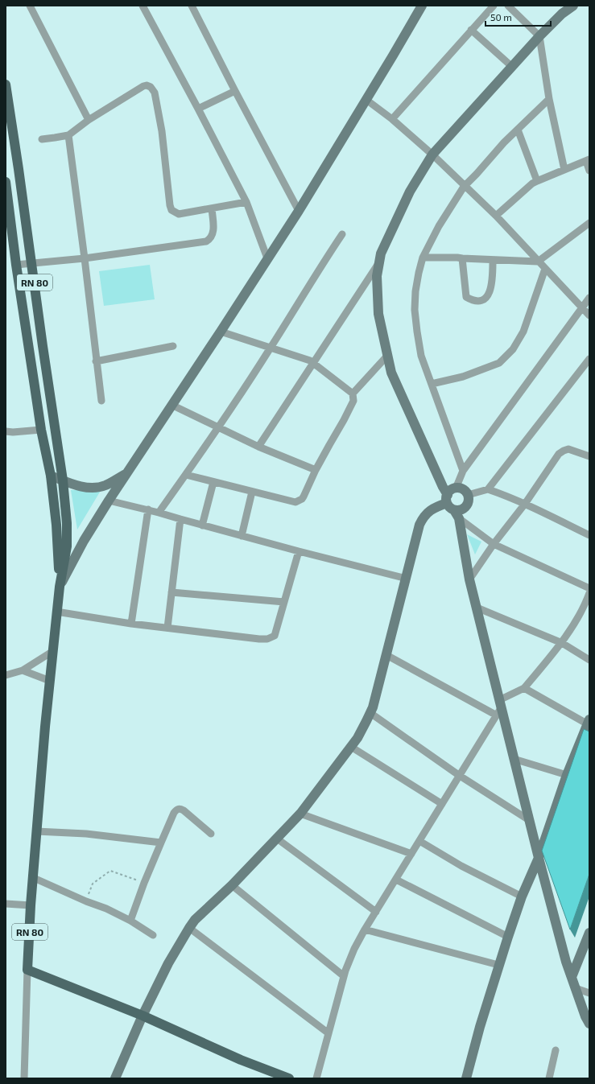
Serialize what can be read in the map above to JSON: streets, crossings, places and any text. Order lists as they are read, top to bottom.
{
  "streets": {
    "main road": ["RN 80"]
  },
  "scale_bar": "50 m"
}
